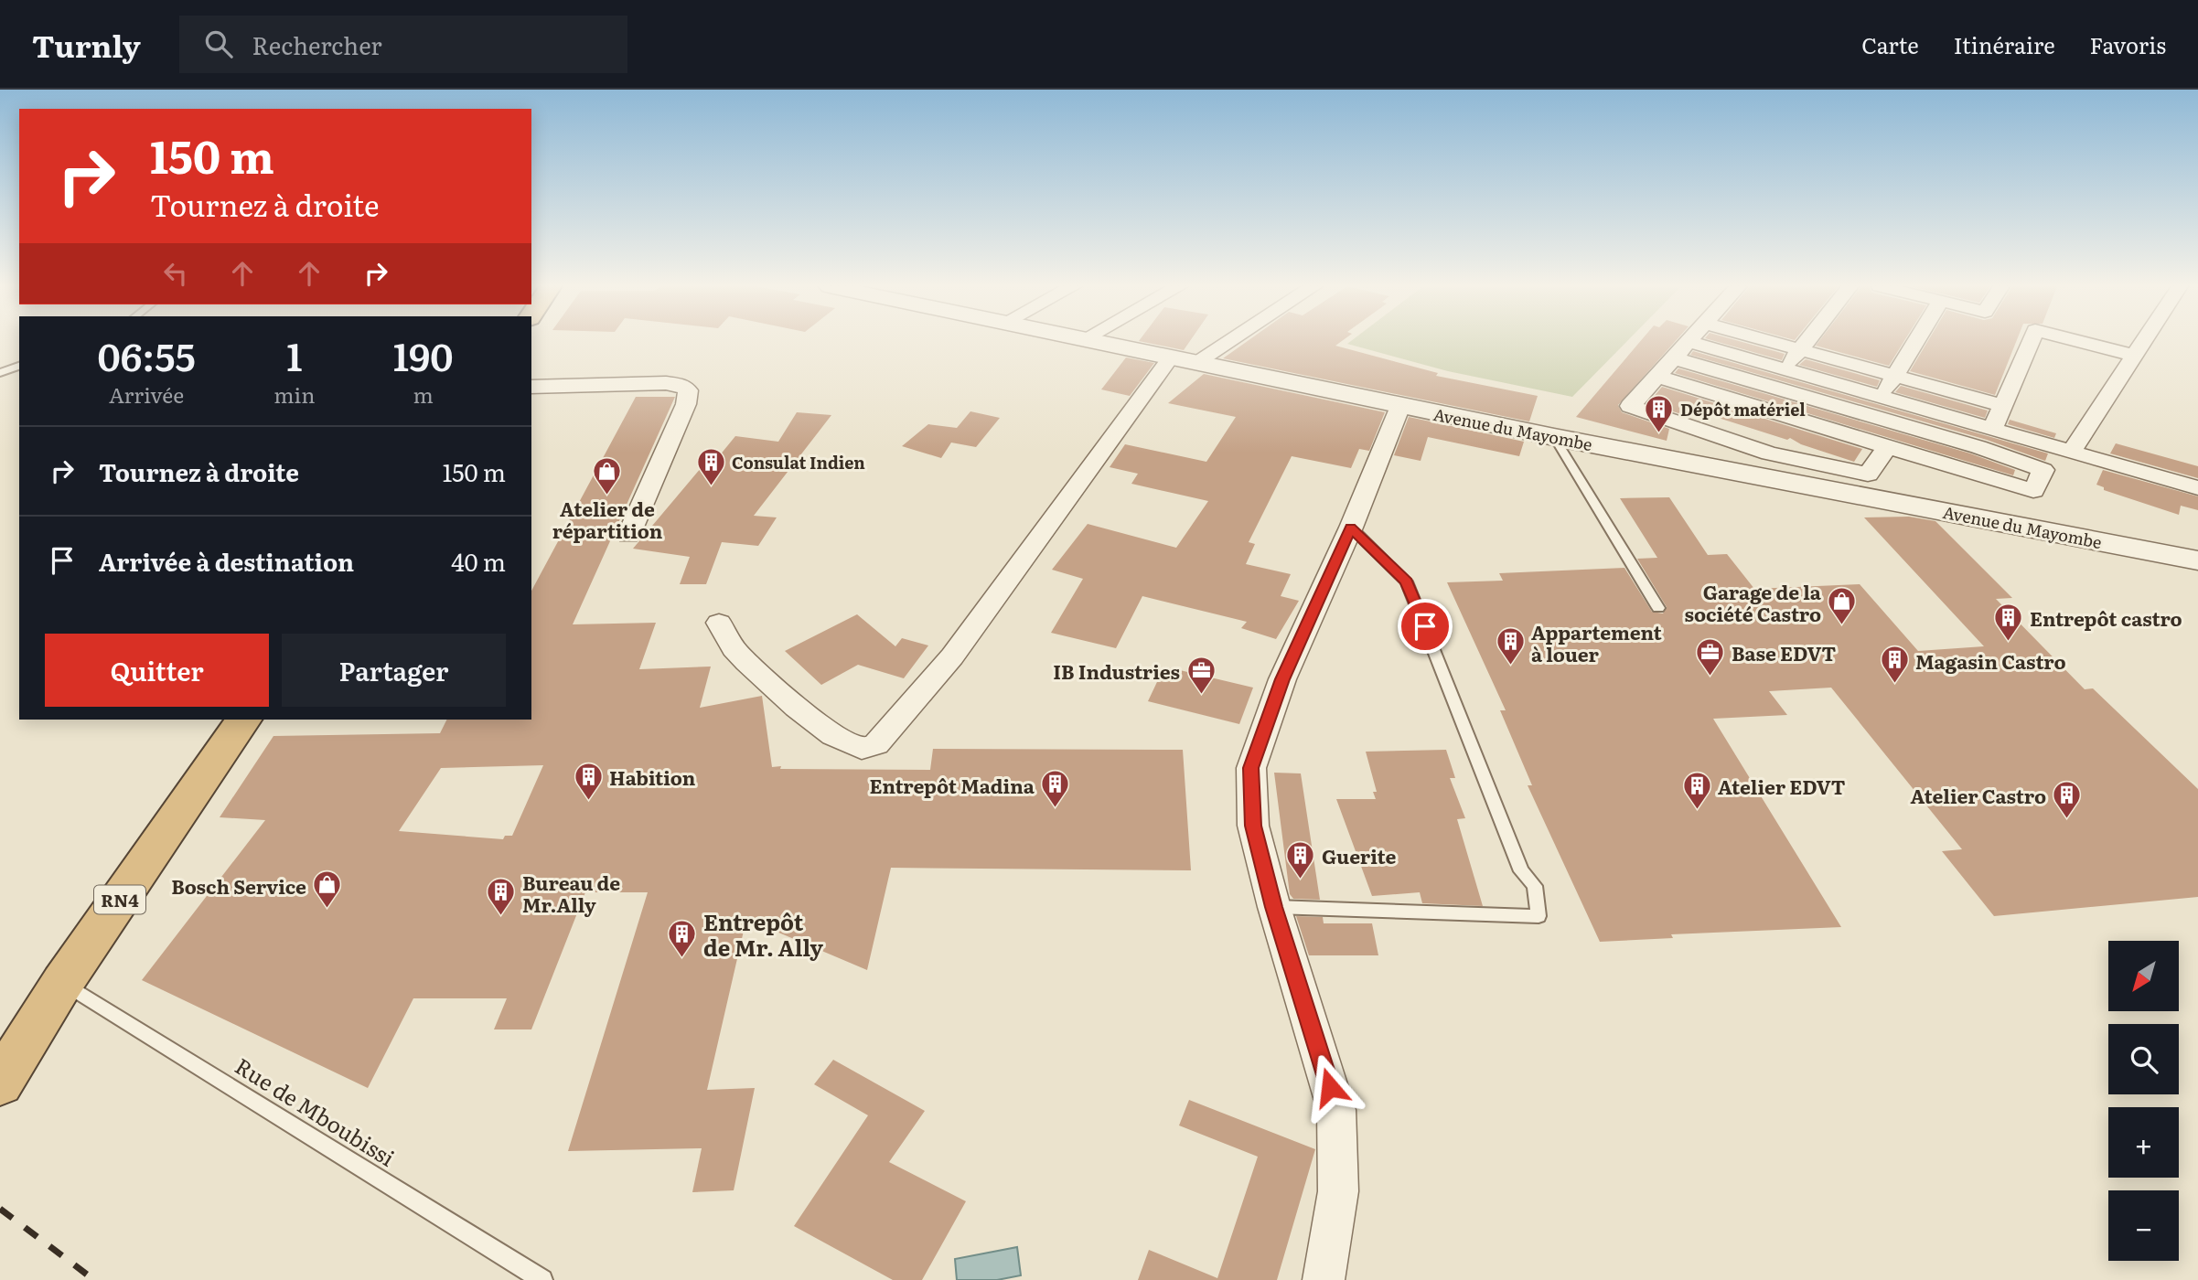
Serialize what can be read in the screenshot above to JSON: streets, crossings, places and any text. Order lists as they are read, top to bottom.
{
  "streets": {
    "highway": ["RN4"],
    "street": ["Avenue du Mayombe"],
    "lane": ["Rue de Mboubissi"]
  },
  "crossings": [
    ["RN4", "Rue de Mboubissi"]
  ],
  "places": {
    "building": [
      "Dépôt matériel",
      "Consulat Indien",
      "Entrepôt castro",
      "Appartement à louer",
      "Magasin Castro",
      "Habition",
      "Entrepôt Madina",
      "Atelier EDVT",
      "Atelier Castro",
      "Guerite",
      "Bureau de Mr.Ally",
      "Entrepôt de Mr. Ally"
    ],
    "shop": ["Atelier de répartition", "Garage de la société Castro", "Bosch Service"],
    "office": ["Base EDVT", "IB Industries"]
  },
  "north": "bottom left",
  "page": {
    "header": "Turnly",
    "search": "Rechercher",
    "nav": ["Carte", "Itinéraire", "Favoris"],
    "turn": ["150 m", "Tournez à droite"],
    "eta": [
      "06:55",
      "Arrivée",
      "1",
      "min",
      "190",
      "m"
    ],
    "list": [
      {
        "name": "Tournez à droite",
        "value": "150 m"
      },
      {
        "name": "Arrivée à destination",
        "value": "40 m"
      }
    ],
    "buttons": ["Quitter", "Partager"],
    "map_buttons": ["+", "−"]
  }
}
